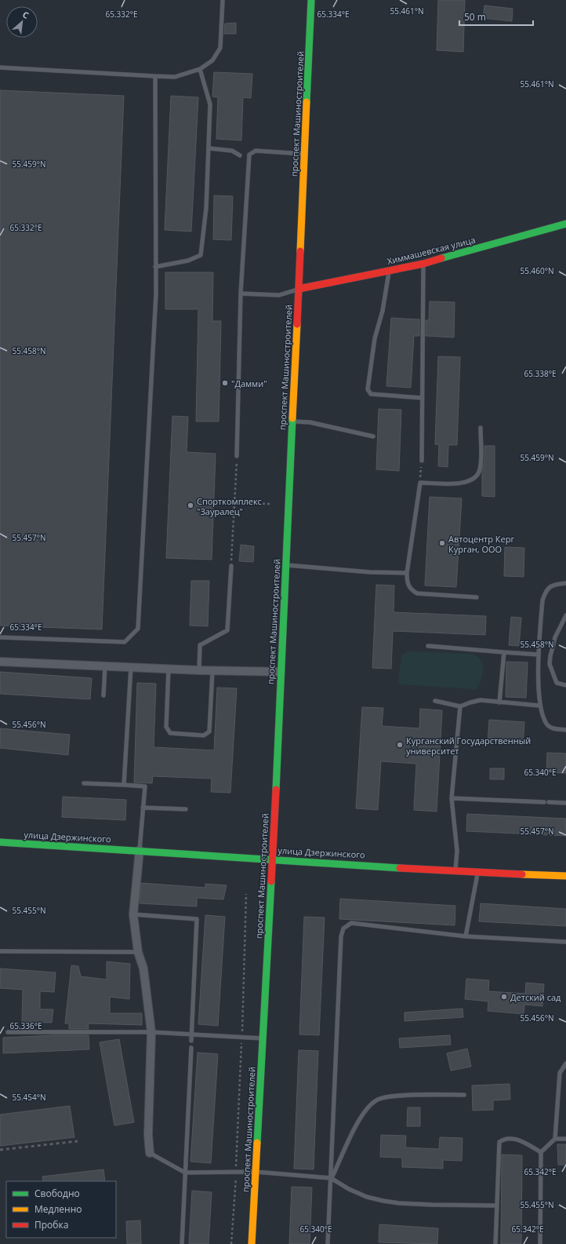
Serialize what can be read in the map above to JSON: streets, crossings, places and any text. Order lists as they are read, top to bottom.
{
  "streets": {
    "main road": ["проспект Машиностроителей", "Химмашевская улица", "улица Дзержинского"]
  },
  "crossings": [
    ["проспект Машиностроителей", "Химмашевская улица"],
    ["проспект Машиностроителей", "улица Дзержинского"]
  ],
  "places": [
    "\"Дамми\"",
    "Спорткомплекс \"Зауралец\"",
    "Автоцентр Керг Курган, ООО",
    "Курганский Государственный университет",
    "Детский сад"
  ],
  "legend": ["Свободно", "Медленно", "Пробка"],
  "scale_bar": "50 m",
  "north": "top right",
  "coordinates": [
    "55.461°N",
    "65.332°E",
    "65.334°E",
    "55.459°N",
    "55.460°N",
    "55.458°N",
    "65.338°E",
    "55.457°N",
    "55.456°N",
    "65.340°E",
    "55.455°N",
    "65.336°E",
    "55.454°N",
    "65.342°E"
  ]
}
